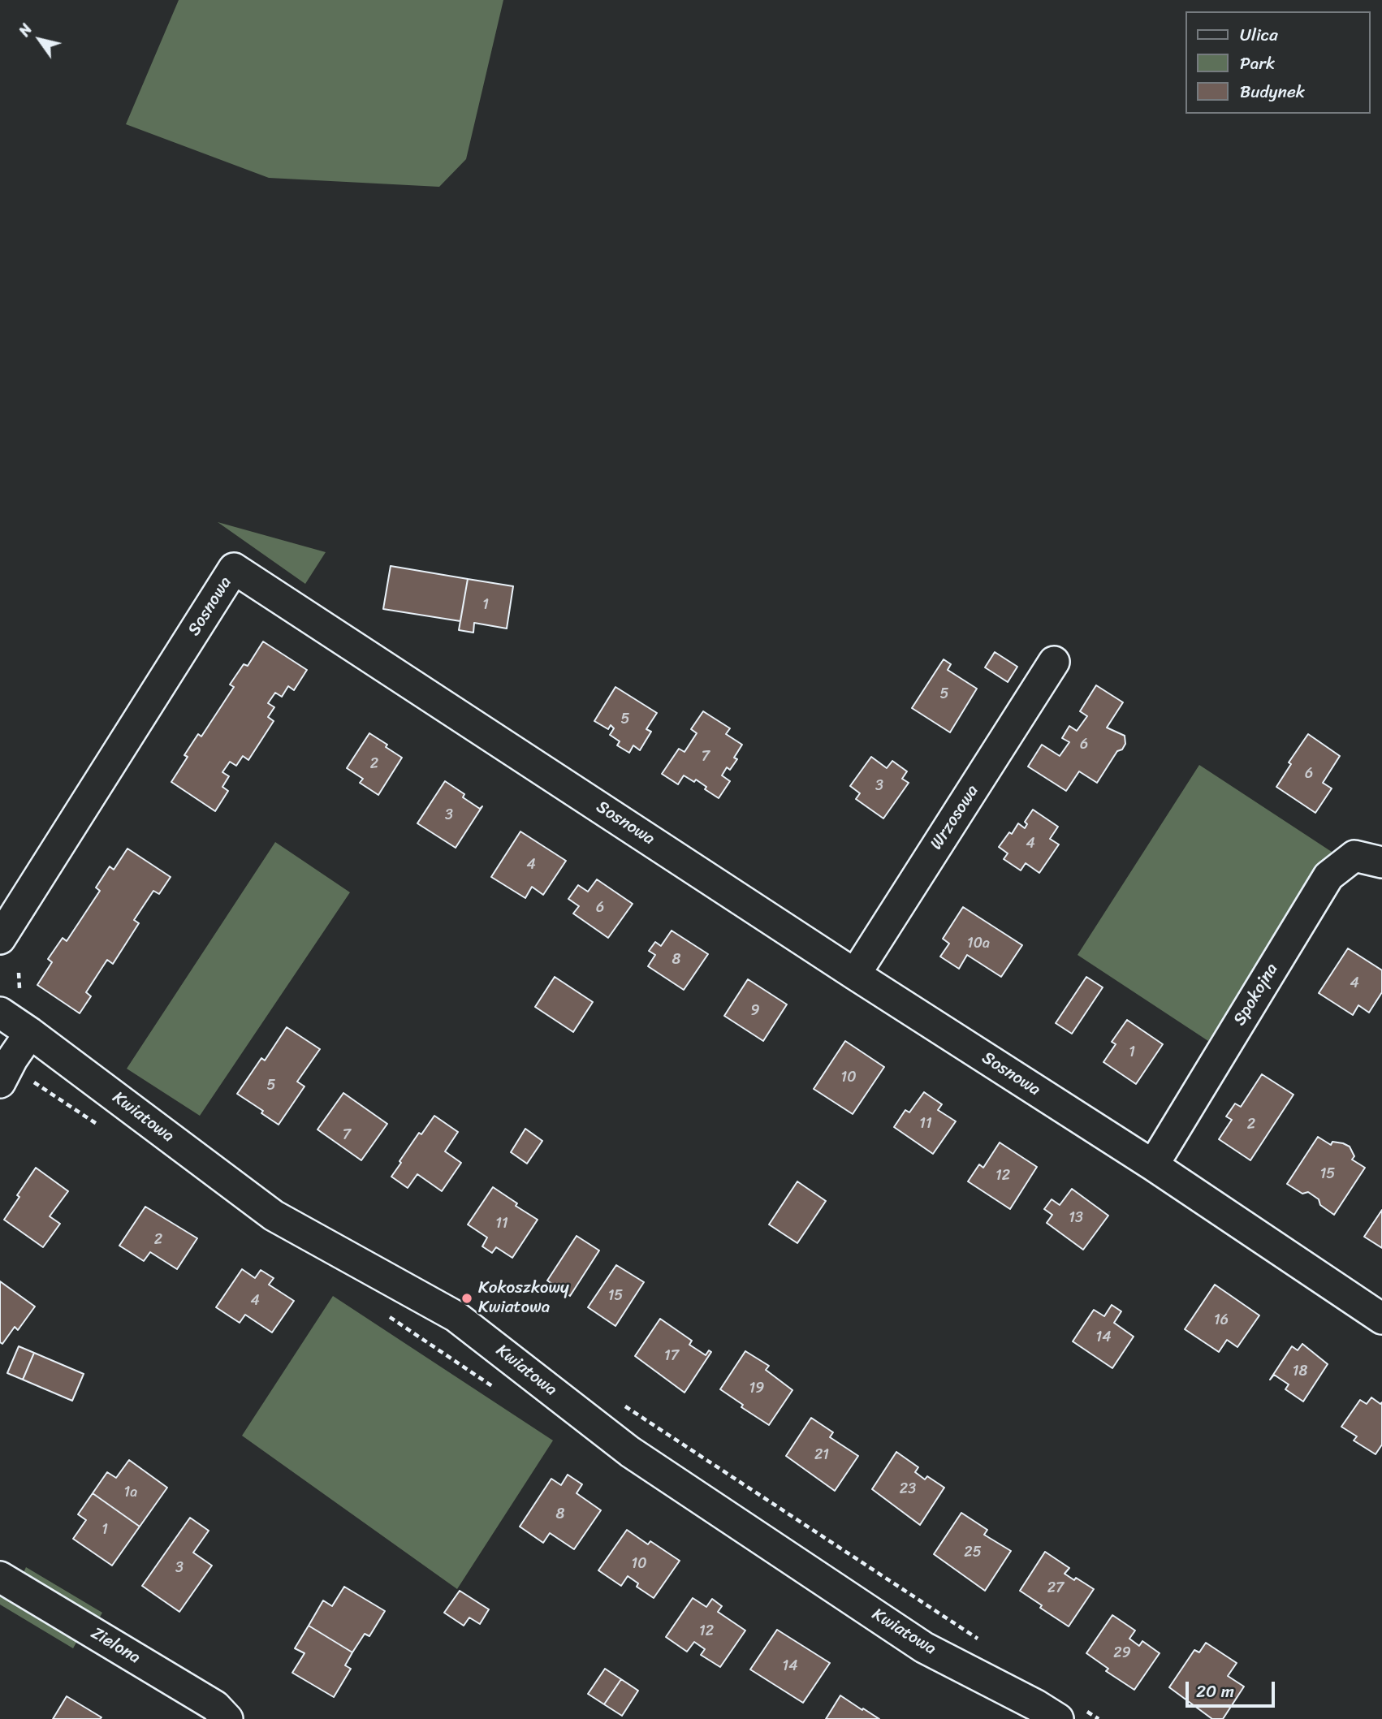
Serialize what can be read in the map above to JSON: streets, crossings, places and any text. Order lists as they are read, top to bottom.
{
  "streets": {
    "street": [
      "Sosnowa",
      "Wrzosowa",
      "Spokojna",
      "Kwiatowa",
      "Zielona"
    ]
  },
  "crossings": [
    ["Sosnowa", "Wrzosowa"],
    ["Sosnowa", "Spokojna"]
  ],
  "places": ["Kokoszkowy Kwiatowa"],
  "house_numbers": [
    "1",
    "5",
    "5",
    "6",
    "7",
    "2",
    "6",
    "3",
    "3",
    "4",
    "4",
    "6",
    "10a",
    "8",
    "4",
    "9",
    "1",
    "10",
    "5",
    "11",
    "2",
    "7",
    "15",
    "12",
    "13",
    "11",
    "2",
    "15",
    "4",
    "16",
    "14",
    "17",
    "18",
    "19",
    "21",
    "23",
    "1a",
    "8",
    "1",
    "25",
    "10",
    "3",
    "27",
    "12",
    "29",
    "14"
  ],
  "legend": ["Ulica", "Park", "Budynek"],
  "scale_bar": "20 m",
  "north": "top left"
}
